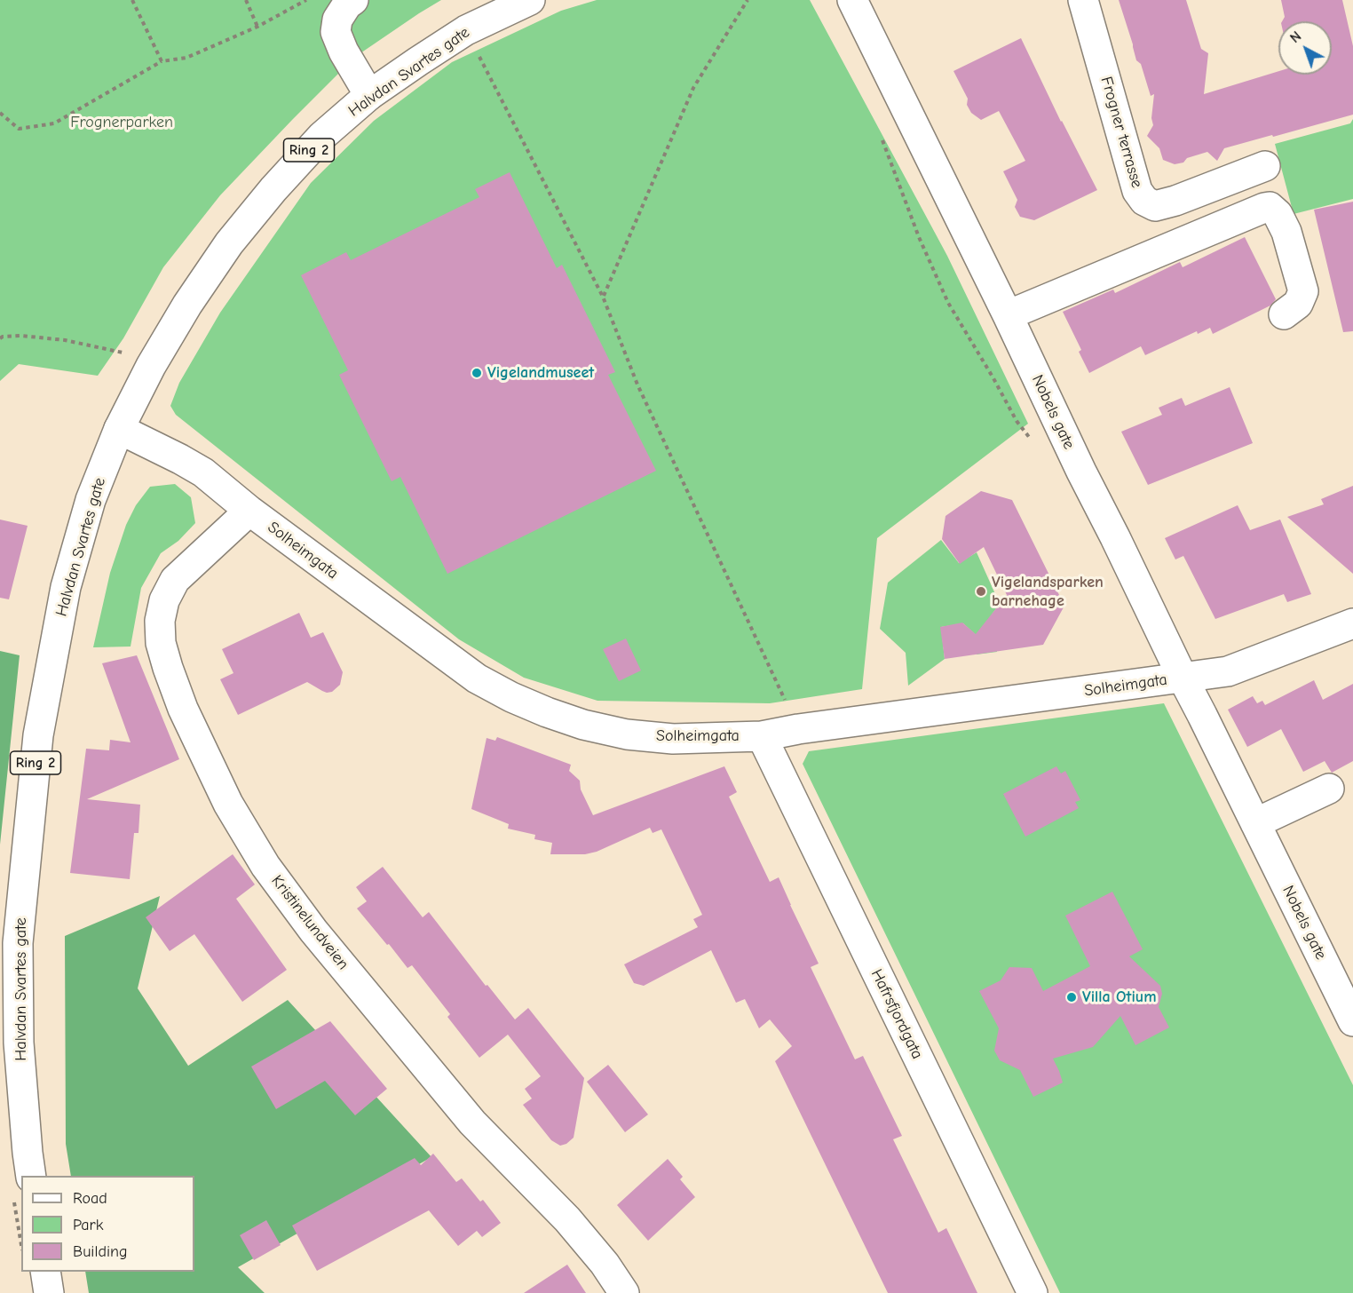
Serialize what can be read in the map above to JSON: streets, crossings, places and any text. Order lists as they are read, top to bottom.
{
  "streets": {
    "street": [
      "Halvdan Svartes gate",
      "Frogner terrasse",
      "Ring 2",
      "Nobels gate",
      "Solheimgata",
      "Kristinelundveien",
      "Hafrsfjordgata"
    ]
  },
  "crossings": [
    ["Halvdan Svartes gate", "Solheimgata"],
    ["Nobels gate", "Solheimgata"],
    ["Solheimgata", "Kristinelundveien"],
    ["Solheimgata", "Hafrsfjordgata"]
  ],
  "parks": ["Frognerparken"],
  "places": ["Vigelandmuseet", "Vigelandsparken barnehage", "Villa Otium"],
  "legend": ["Road", "Park", "Building"],
  "north": "top left"
}
